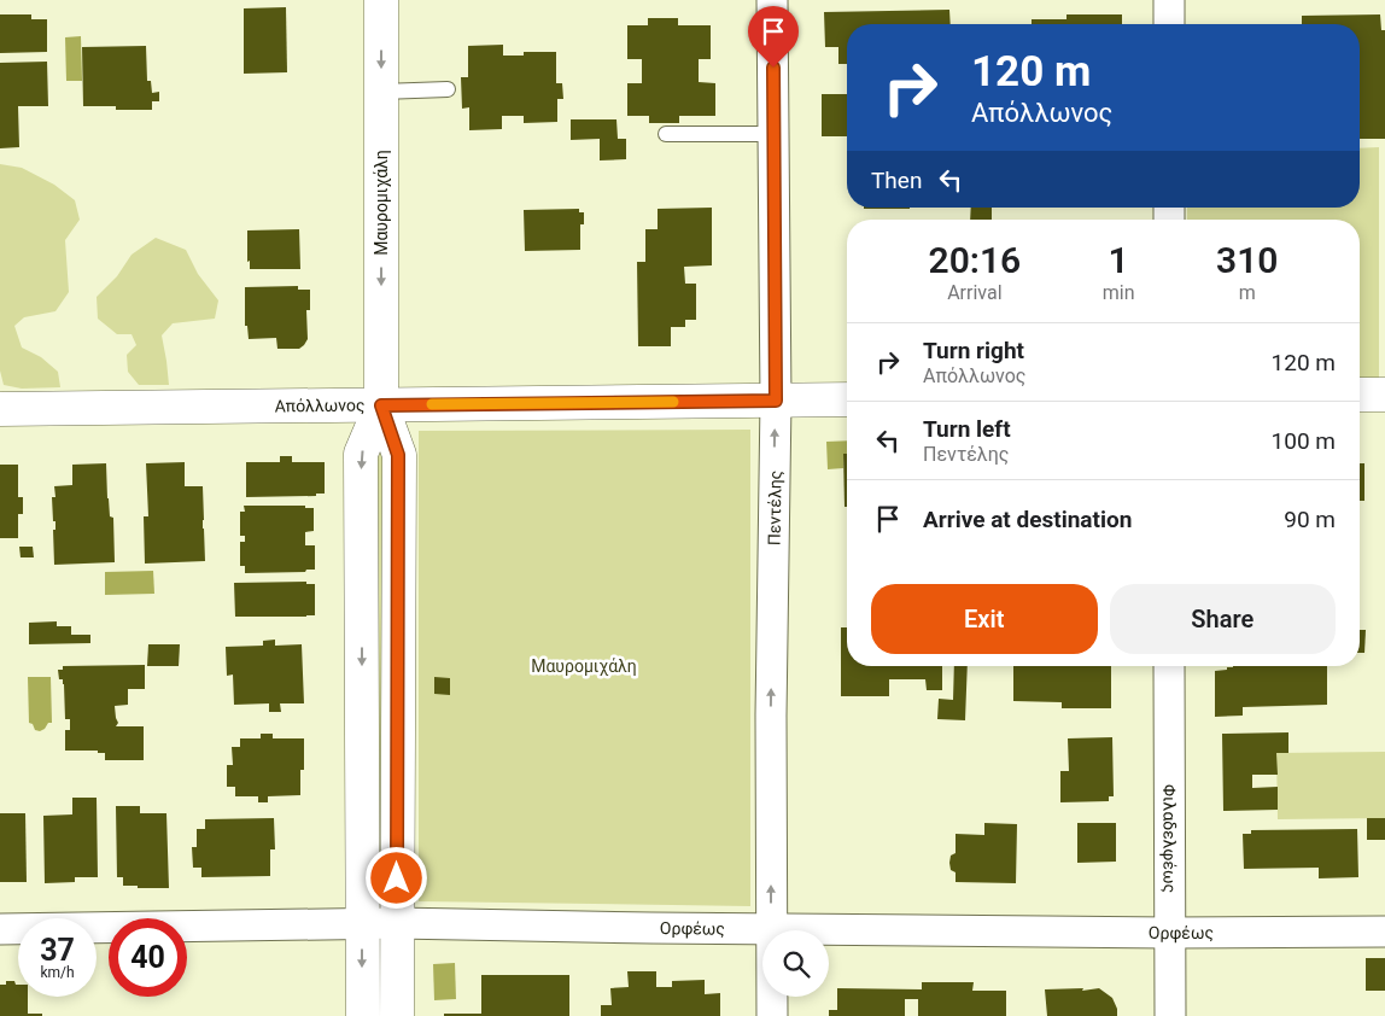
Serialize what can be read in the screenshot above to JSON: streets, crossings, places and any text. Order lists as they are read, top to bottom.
{
  "streets": {
    "street": [
      "Μαυρομιχάλη",
      "Απόλλωνος",
      "Πεντέλης",
      "Φιλαδελφέως",
      "Ορφέως"
    ]
  },
  "crossings": [
    ["Μαυρομιχάλη", "Απόλλωνος"],
    ["Μαυρομιχάλη", "Ορφέως"],
    ["Απόλλωνος", "Πεντέλης"],
    ["Πεντέλης", "Ορφέως"],
    ["Φιλαδελφέως", "Ορφέως"]
  ],
  "one_way": ["Πεντέλης"],
  "parks": ["Μαυρομιχάλη"],
  "page": {
    "turn": ["120 m", "Απόλλωνος"],
    "then": "Then",
    "eta": [
      "20:16",
      "Arrival",
      "1",
      "min",
      "310",
      "m"
    ],
    "list": [
      {
        "name": "Turn right",
        "note": "Απόλλωνος",
        "value": "120 m"
      },
      {
        "name": "Turn left",
        "note": "Πεντέλης",
        "value": "100 m"
      },
      {
        "name": "Arrive at destination",
        "value": "90 m"
      }
    ],
    "buttons": ["Exit", "Share"],
    "speed": "37 km/h",
    "limit": "40"
  }
}
